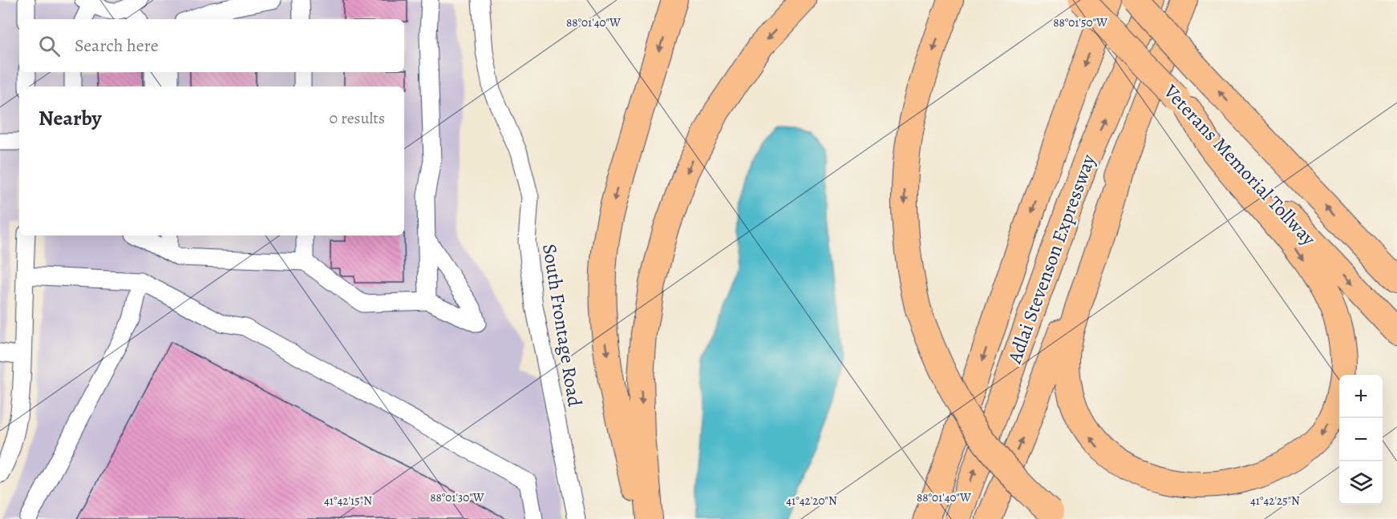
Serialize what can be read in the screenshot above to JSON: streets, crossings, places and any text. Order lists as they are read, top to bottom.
{
  "streets": {
    "highway": ["Veterans Memorial Tollway", "Adlai Stevenson Expressway"],
    "street": ["South Frontage Road"]
  },
  "page": {
    "search": "Search here",
    "heading": ["Nearby", "0 results"],
    "map_buttons": ["+", "−"]
  },
  "coordinates": [
    "88°01'40\"W",
    "88°01'50\"W",
    "88°01'30\"W",
    "41°42'15\"N",
    "41°42'20\"N",
    "41°42'25\"N"
  ]
}
